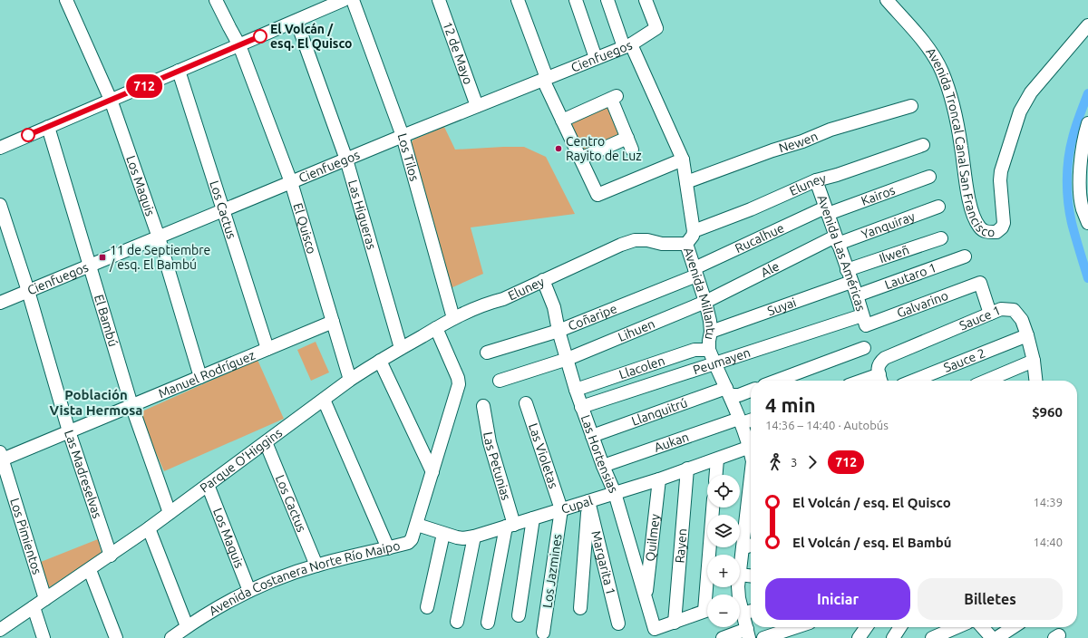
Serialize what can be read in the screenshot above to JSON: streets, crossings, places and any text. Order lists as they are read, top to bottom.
{
  "streets": {
    "street": [
      "12 de Mayo",
      "Cienfuegos",
      "Avenida Troncal Canal San Francisco",
      "Newen",
      "Los Tilos",
      "Los Maquis",
      "Eluney",
      "Kairos",
      "Los Cactus",
      "Las Higueras",
      "Yanquiray",
      "El Quisco",
      "Rucalhue",
      "Avenida Las Américas",
      "Ilweñ",
      "Ale",
      "Lautaro 1",
      "Avenida Millantu",
      "Galvarino",
      "Suyai",
      "Coñaripe",
      "Sauce 1",
      "El Bambú",
      "Lihuen",
      "Sauce 2",
      "Peumayen",
      "Llacolen",
      "Manuel Rodríguez",
      "Llanquitrú",
      "Aukan",
      "Las Hortensias",
      "Las Violetas",
      "Parque O'Higgins",
      "Las Petunias",
      "Las Madreselvas",
      "Cupal",
      "Los Pimientos",
      "Quilmey",
      "Rayen",
      "Margarita 1",
      "Los Jazmines",
      "Avenida Costanera Norte Río Maipo"
    ]
  },
  "crossings": [
    ["12 de Mayo", "Cienfuegos"],
    ["Cienfuegos", "Los Tilos"],
    ["Cienfuegos", "Los Maquis"],
    ["Cienfuegos", "Los Cactus"],
    ["Cienfuegos", "Las Higueras"],
    ["Cienfuegos", "El Quisco"],
    ["Cienfuegos", "Avenida Millantu"],
    ["Cienfuegos", "El Bambú"],
    ["Cienfuegos", "Las Madreselvas"],
    ["Newen", "Avenida Millantu"],
    ["Los Tilos", "Parque O'Higgins"],
    ["Los Maquis", "Manuel Rodríguez"],
    ["Los Maquis", "Parque O'Higgins"],
    ["Los Maquis", "Avenida Costanera Norte Río Maipo"],
    ["Eluney", "Avenida Las Américas"],
    ["Eluney", "Avenida Millantu"],
    ["Eluney", "Las Hortensias"],
    ["Eluney", "Parque O'Higgins"],
    ["Kairos", "Rucalhue"],
    ["Kairos", "Avenida Las Américas"],
    ["Los Cactus", "Manuel Rodríguez"],
    ["Los Cactus", "Parque O'Higgins"],
    ["Los Cactus", "Avenida Costanera Norte Río Maipo"],
    ["Las Higueras", "Parque O'Higgins"],
    ["Yanquiray", "Avenida Las Américas"],
    ["Yanquiray", "Ale"],
    ["El Quisco", "Manuel Rodríguez"],
    ["El Quisco", "Parque O'Higgins"],
    ["Rucalhue", "Avenida Las Américas"],
    ["Rucalhue", "Avenida Millantu"],
    ["Rucalhue", "Coñaripe"],
    ["Avenida Las Américas", "Ilweñ"],
    ["Avenida Las Américas", "Ale"],
    ["Avenida Las Américas", "Lautaro 1"],
    ["Avenida Las Américas", "Galvarino"],
    ["Avenida Las Américas", "Suyai"],
    ["Avenida Las Américas", "Peumayen"],
    ["Ilweñ", "Suyai"],
    ["Ale", "Avenida Millantu"],
    ["Ale", "Lihuen"],
    ["Avenida Millantu", "Suyai"],
    ["Avenida Millantu", "Coñaripe"],
    ["Avenida Millantu", "Lihuen"],
    ["Avenida Millantu", "Peumayen"],
    ["Avenida Millantu", "Llacolen"],
    ["Avenida Millantu", "Llanquitrú"],
    ["Avenida Millantu", "Aukan"],
    ["Galvarino", "Sauce 1"],
    ["Galvarino", "Peumayen"],
    ["Coñaripe", "Las Hortensias"],
    ["Sauce 1", "Sauce 2"],
    ["El Bambú", "Manuel Rodríguez"],
    ["El Bambú", "Parque O'Higgins"],
    ["Lihuen", "Las Hortensias"],
    ["Peumayen", "Las Hortensias"],
    ["Llacolen", "Las Hortensias"],
    ["Manuel Rodríguez", "Las Madreselvas"],
    ["Manuel Rodríguez", "Los Pimientos"],
    ["Llanquitrú", "Las Hortensias"],
    ["Aukan", "Las Hortensias"],
    ["Las Hortensias", "Cupal"],
    ["Las Hortensias", "Quilmey"],
    ["Las Hortensias", "Rayen"],
    ["Las Violetas", "Cupal"],
    ["Las Violetas", "Los Jazmines"],
    ["Parque O'Higgins", "Las Madreselvas"],
    ["Parque O'Higgins", "Los Pimientos"],
    ["Parque O'Higgins", "Avenida Costanera Norte Río Maipo"],
    ["Las Petunias", "Cupal"],
    ["Cupal", "Quilmey"],
    ["Cupal", "Rayen"],
    ["Cupal", "Margarita 1"],
    ["Cupal", "Los Jazmines"],
    ["Cupal", "Avenida Costanera Norte Río Maipo"]
  ],
  "districts": ["Población Vista Hermosa"],
  "places": {
    "other": ["El Volcán / esq. El Quisco", "Centro Rayito de Luz"],
    "transit": ["11 de Septiembre / esq. El Bambú"]
  },
  "lines": ["bus line 712"],
  "page": {
    "on_map": "712",
    "heading": ["4 min", "14:36 – 14:40 · Autobús", "$960"],
    "legs": ["3", "712"],
    "map_buttons": ["+", "−"],
    "list": [
      {
        "name": "El Volcán / esq. El Quisco",
        "value": "14:39"
      },
      {
        "name": "El Volcán / esq. El Bambú",
        "value": "14:40"
      }
    ],
    "buttons": ["Iniciar", "Billetes"]
  }
}
